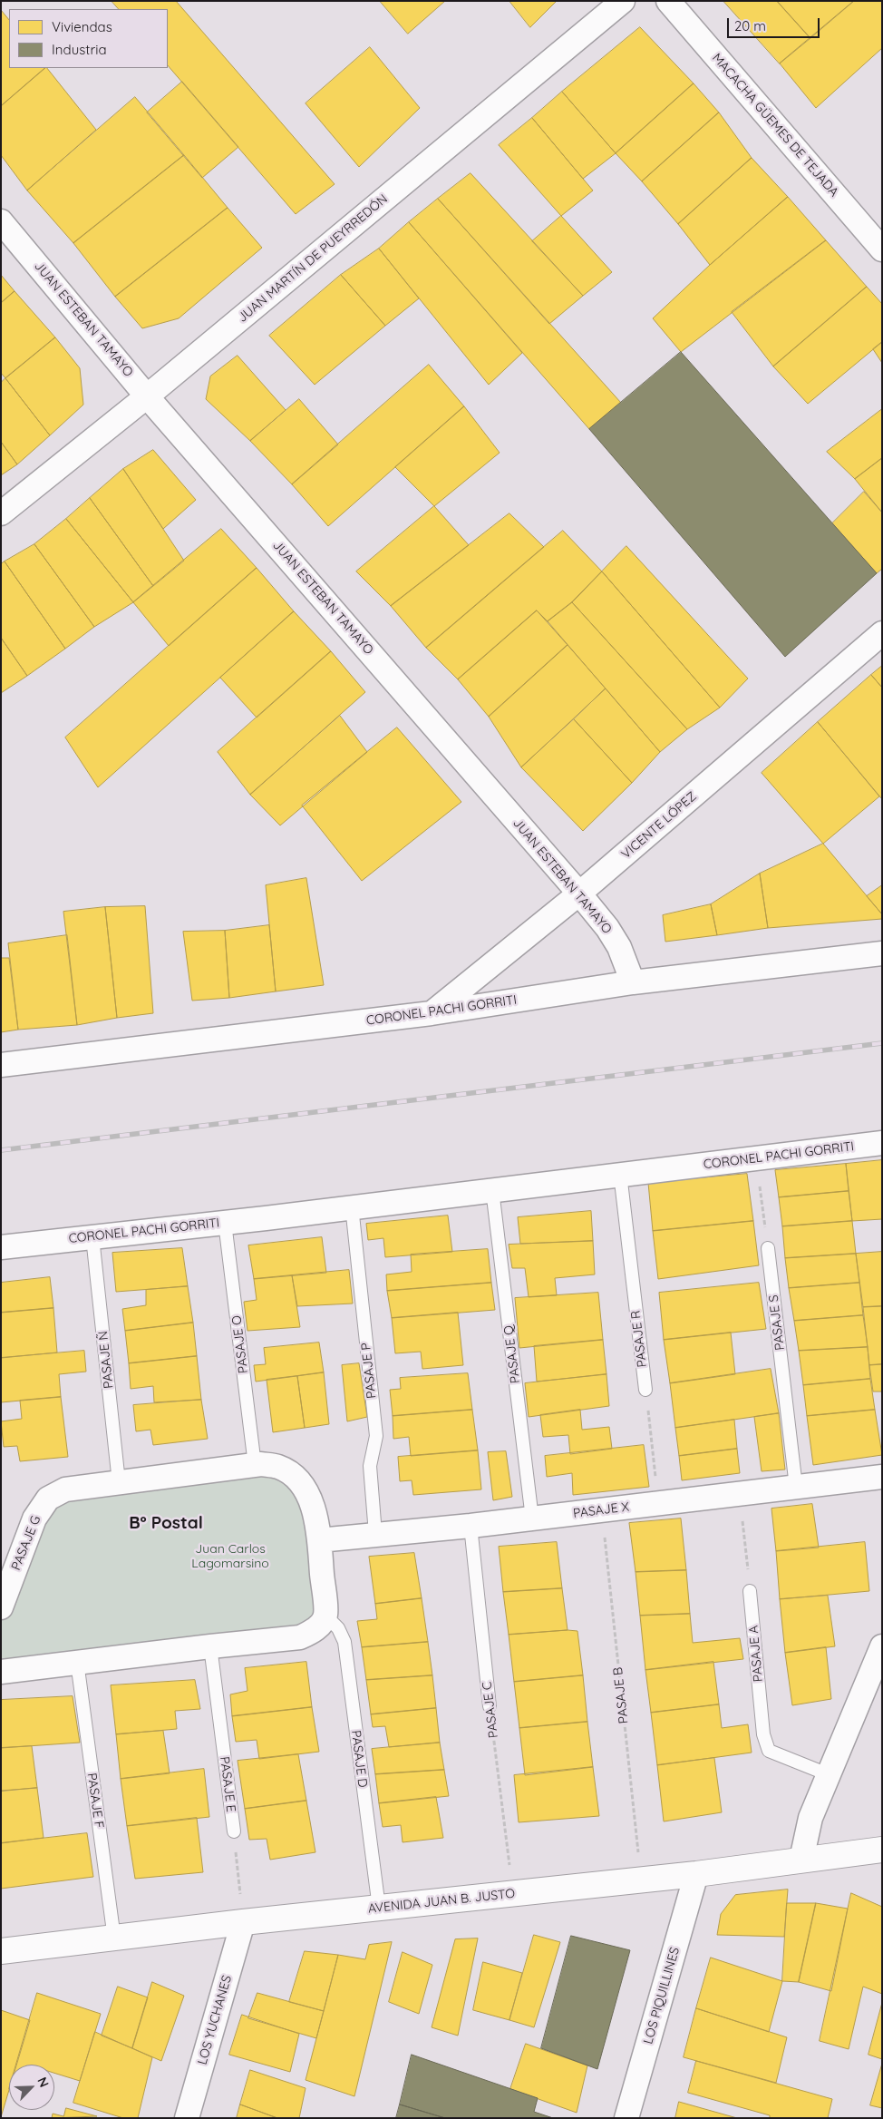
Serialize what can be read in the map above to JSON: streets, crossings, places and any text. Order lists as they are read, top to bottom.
{
  "streets": {
    "street": [
      "MACACHA GÜEMES DE TEJADA",
      "JUAN MARTÍN DE PUEYRREDÓN",
      "JUAN ESTEBAN TAMAYO",
      "VICENTE LÓPEZ",
      "CORONEL PACHI GORRITI",
      "PASAJE X",
      "PASAJE G",
      "AVENIDA JUAN B. JUSTO",
      "LOS PIQUILLINES",
      "LOS YUCHANES"
    ],
    "lane": [
      "PASAJE S",
      "PASAJE R",
      "PASAJE O",
      "PASAJE Q",
      "PASAJE Ñ",
      "PASAJE P",
      "PASAJE A",
      "PASAJE C",
      "PASAJE D",
      "PASAJE E",
      "PASAJE F"
    ],
    "path": ["PASAJE B"]
  },
  "crossings": [
    ["JUAN MARTÍN DE PUEYRREDÓN", "JUAN ESTEBAN TAMAYO"],
    ["JUAN ESTEBAN TAMAYO", "VICENTE LÓPEZ"],
    ["JUAN ESTEBAN TAMAYO", "CORONEL PACHI GORRITI"],
    ["VICENTE LÓPEZ", "CORONEL PACHI GORRITI"],
    ["CORONEL PACHI GORRITI", "PASAJE R"],
    ["CORONEL PACHI GORRITI", "PASAJE O"],
    ["CORONEL PACHI GORRITI", "PASAJE Q"],
    ["CORONEL PACHI GORRITI", "PASAJE Ñ"],
    ["CORONEL PACHI GORRITI", "PASAJE P"],
    ["PASAJE S", "PASAJE X"],
    ["PASAJE Q", "PASAJE X"],
    ["PASAJE Ñ", "PASAJE G"],
    ["PASAJE P", "PASAJE X"],
    ["PASAJE X", "PASAJE B"],
    ["PASAJE X", "PASAJE C"],
    ["PASAJE B", "AVENIDA JUAN B. JUSTO"],
    ["PASAJE C", "AVENIDA JUAN B. JUSTO"],
    ["PASAJE D", "AVENIDA JUAN B. JUSTO"],
    ["PASAJE F", "AVENIDA JUAN B. JUSTO"],
    ["AVENIDA JUAN B. JUSTO", "LOS PIQUILLINES"],
    ["AVENIDA JUAN B. JUSTO", "LOS YUCHANES"]
  ],
  "districts": ["Bº Postal"],
  "parks": ["Juan Carlos Lagomarsino"],
  "legend": ["Viviendas", "Industria"],
  "scale_bar": "20 m",
  "north": "top right"
}
